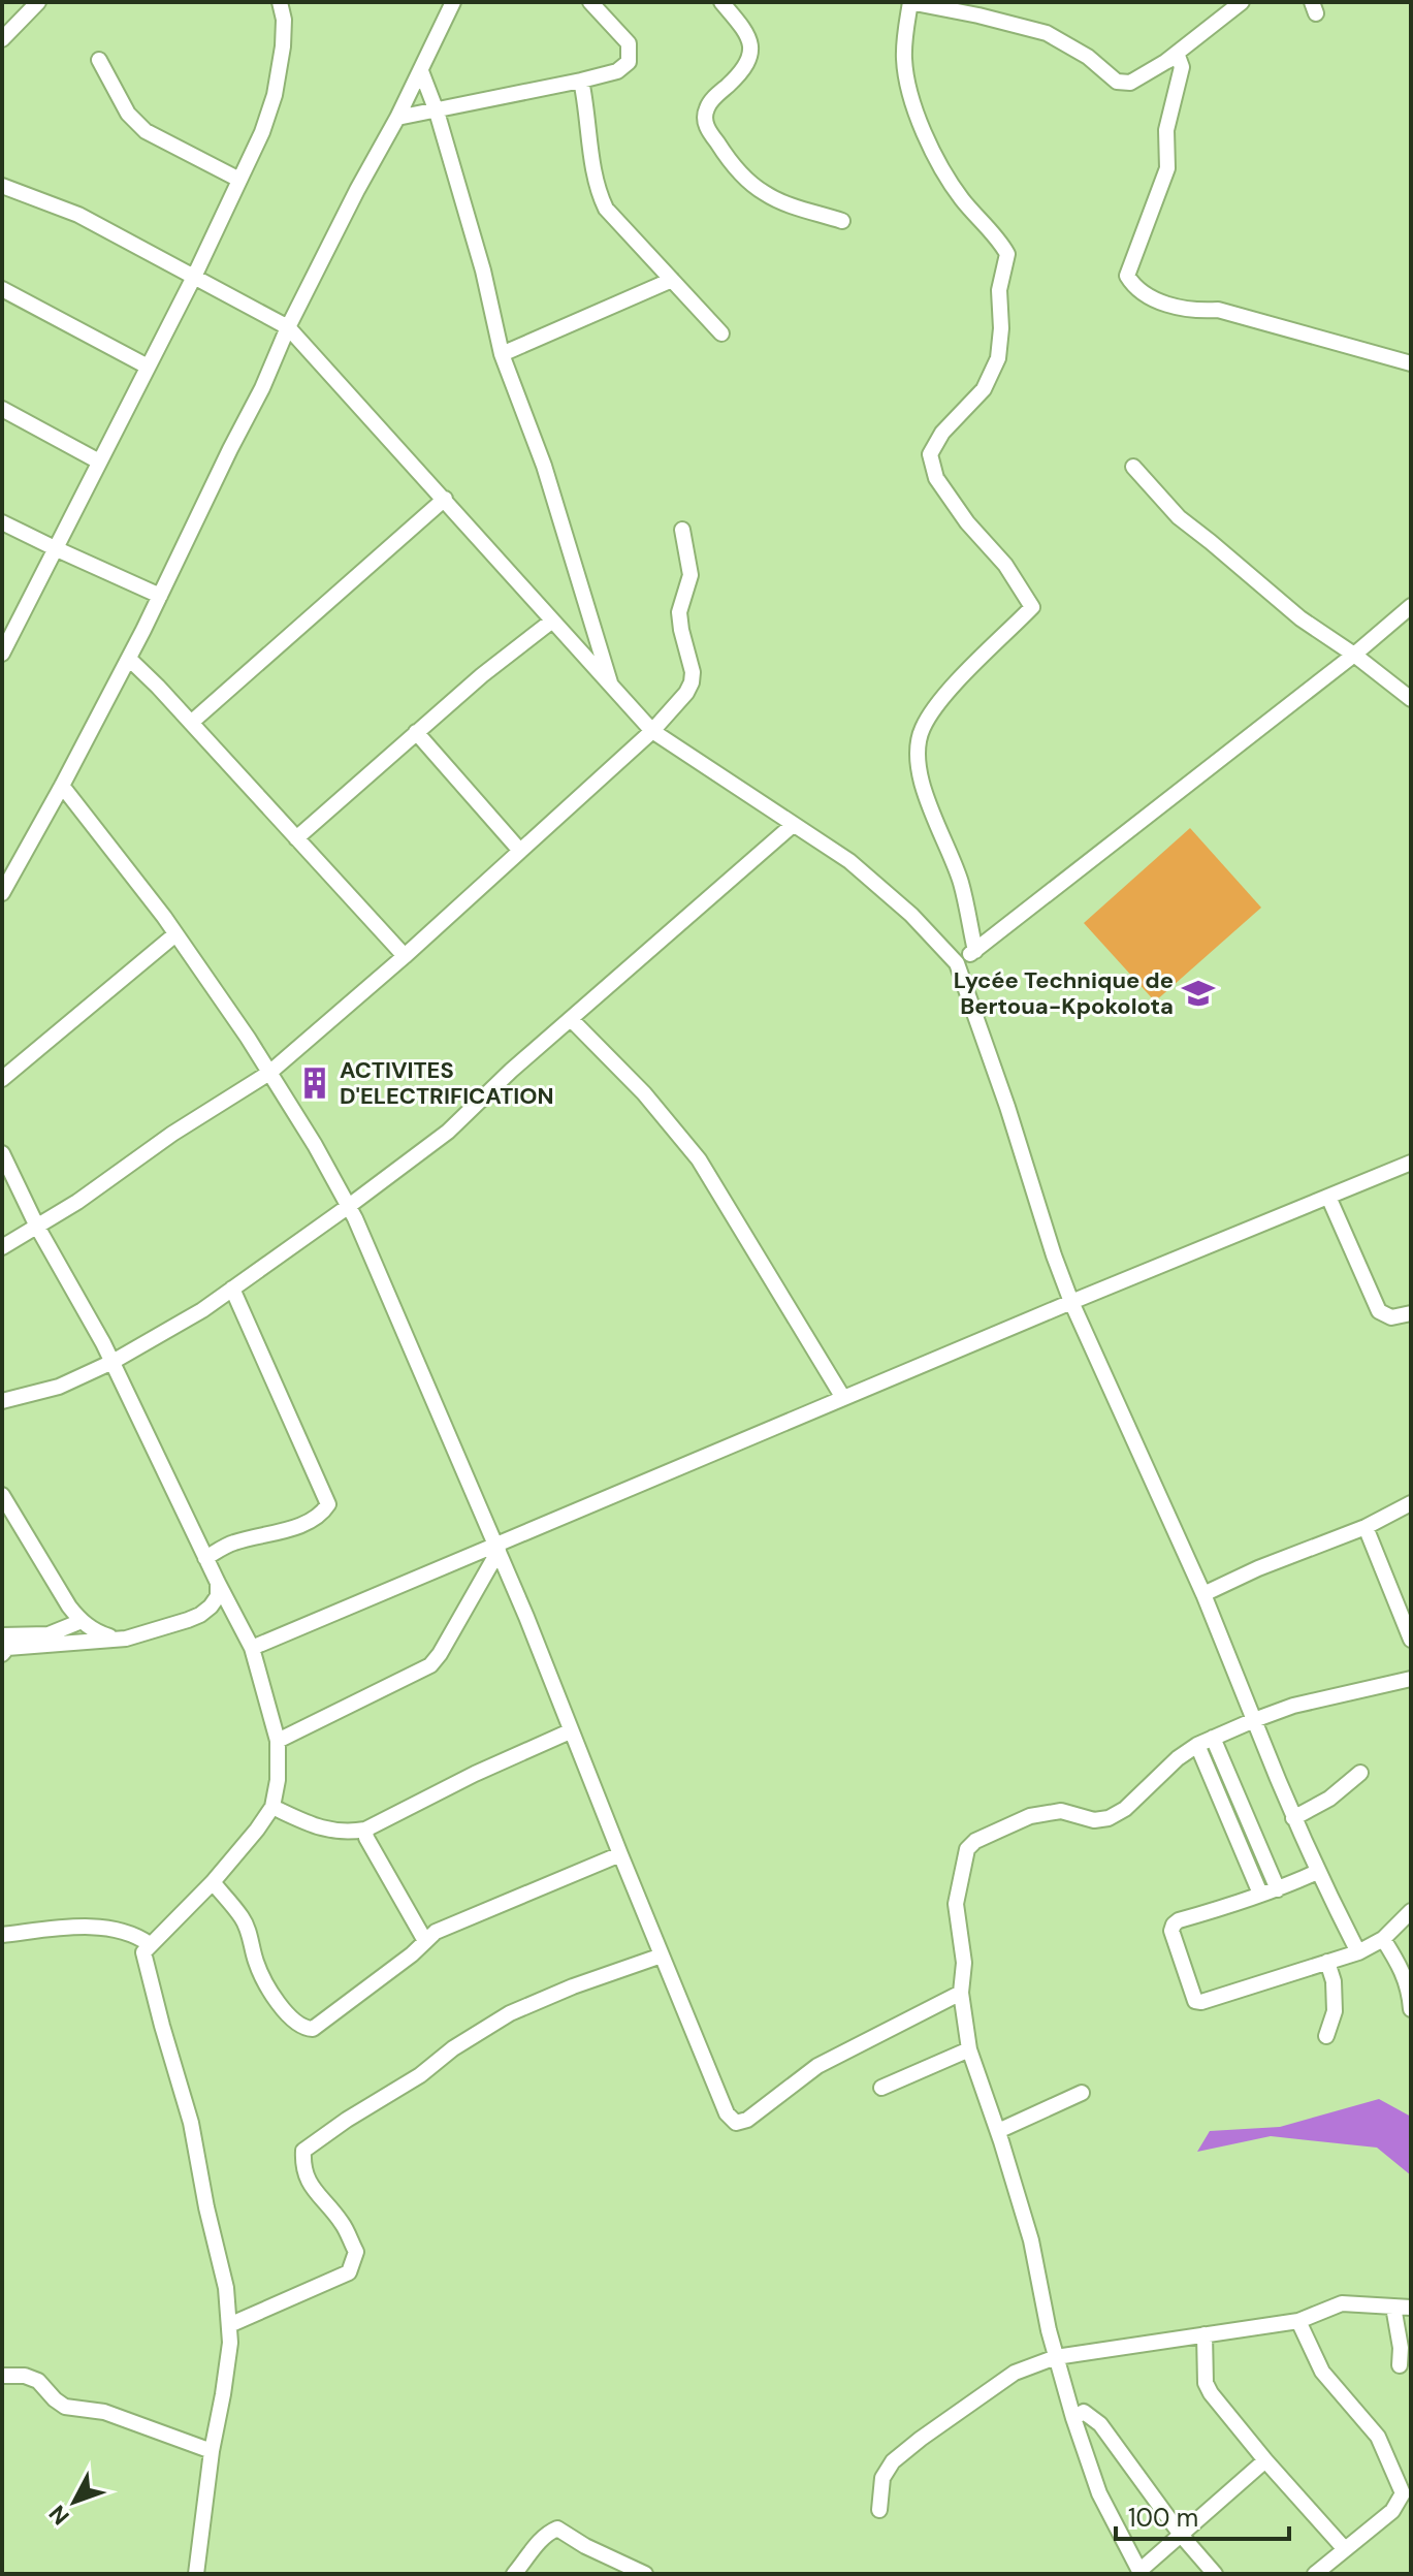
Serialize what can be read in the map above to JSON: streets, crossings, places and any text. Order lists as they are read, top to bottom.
{
  "places": {
    "school or university": ["Lycée Technique de Bertoua-Kpokolota"],
    "building": ["ACTIVITES D'ELECTRIFICATION"]
  },
  "scale_bar": "100 m",
  "north": "bottom left"
}
